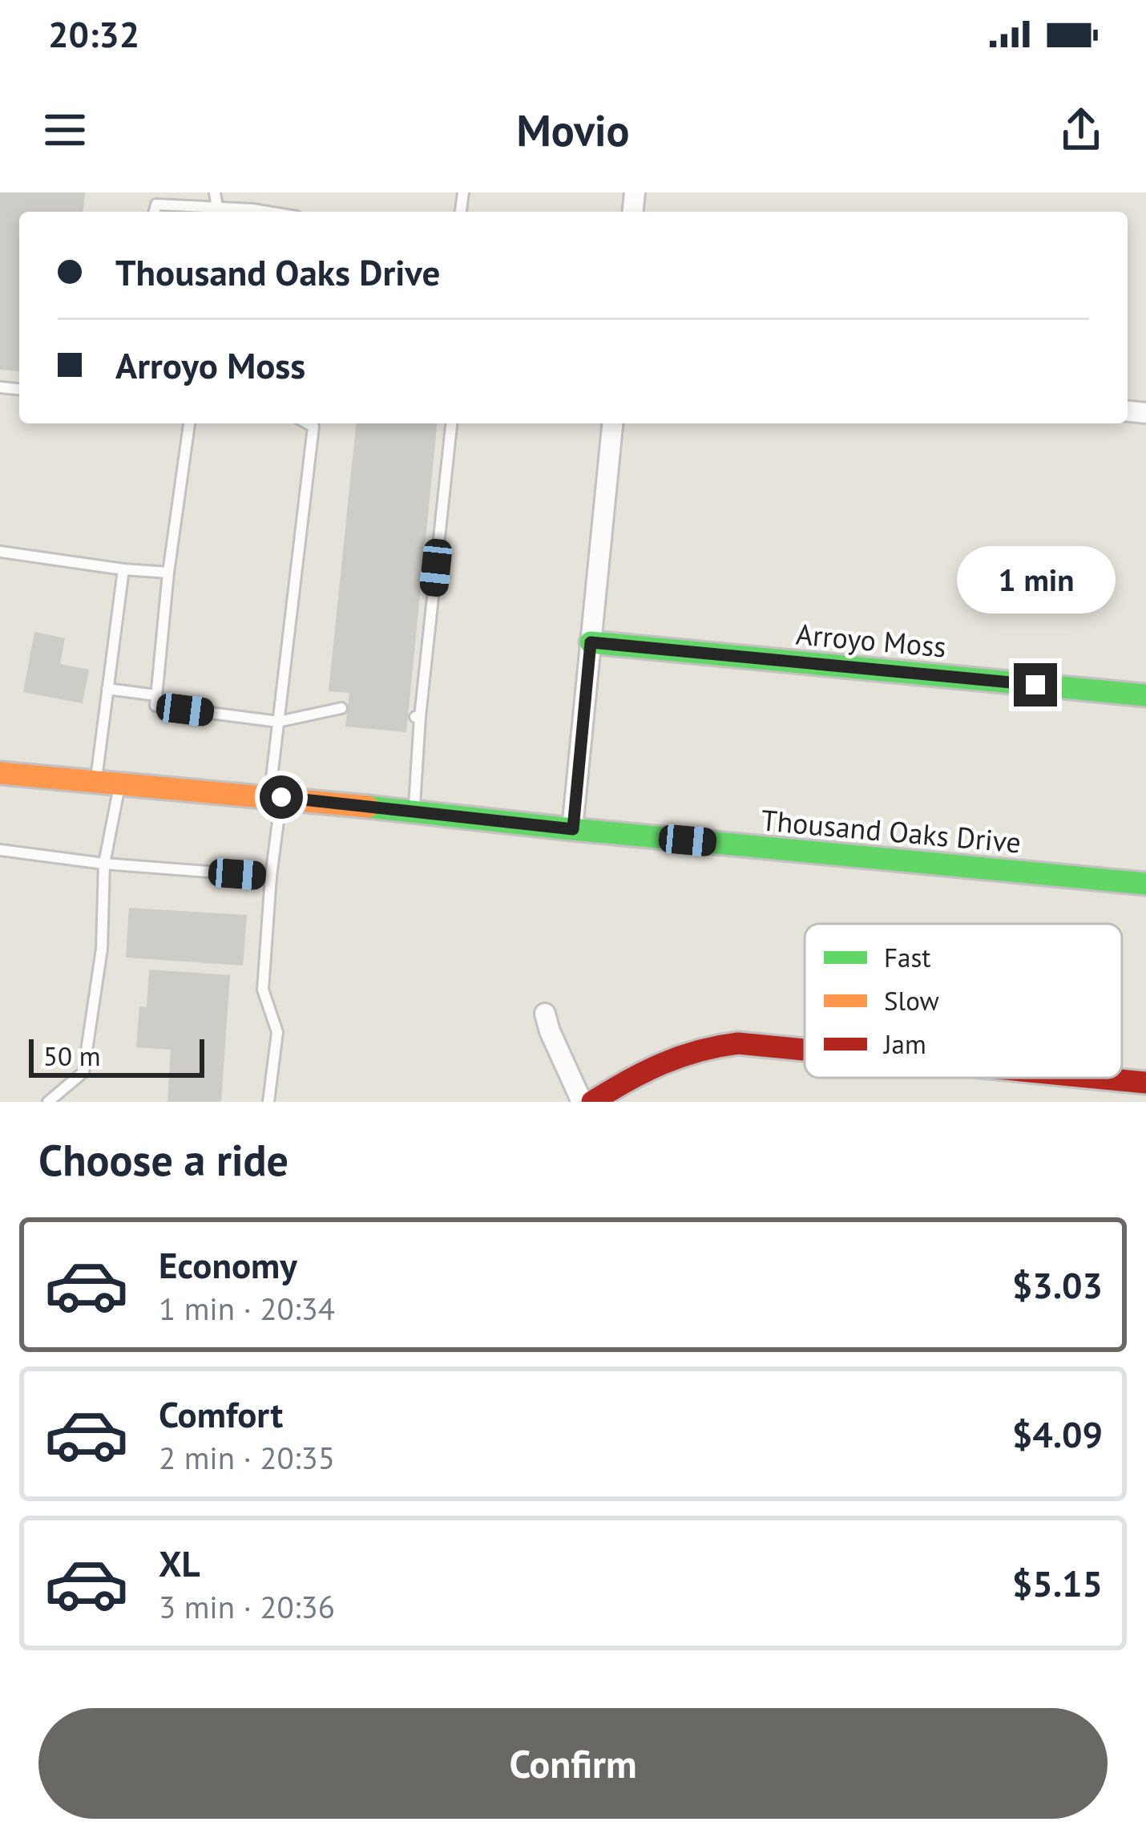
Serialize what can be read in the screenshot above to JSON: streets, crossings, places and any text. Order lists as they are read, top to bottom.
{
  "streets": {
    "main road": ["Arroyo Moss", "Thousand Oaks Drive"]
  },
  "legend": ["Fast", "Slow", "Jam"],
  "scale_bar": "50 m",
  "page": {
    "status": "20:32",
    "header": "Movio",
    "banner": ["Thousand Oaks Drive", "Arroyo Moss"],
    "bubble": "1 min",
    "scale": "50 m",
    "heading": "Choose a ride",
    "list": [
      {
        "name": "Economy",
        "note": "1 min · 20:34",
        "value": "$3.03"
      },
      {
        "name": "Comfort",
        "note": "2 min · 20:35",
        "value": "$4.09"
      },
      {
        "name": "XL",
        "note": "3 min · 20:36",
        "value": "$5.15"
      }
    ],
    "buttons": "Confirm"
  }
}
